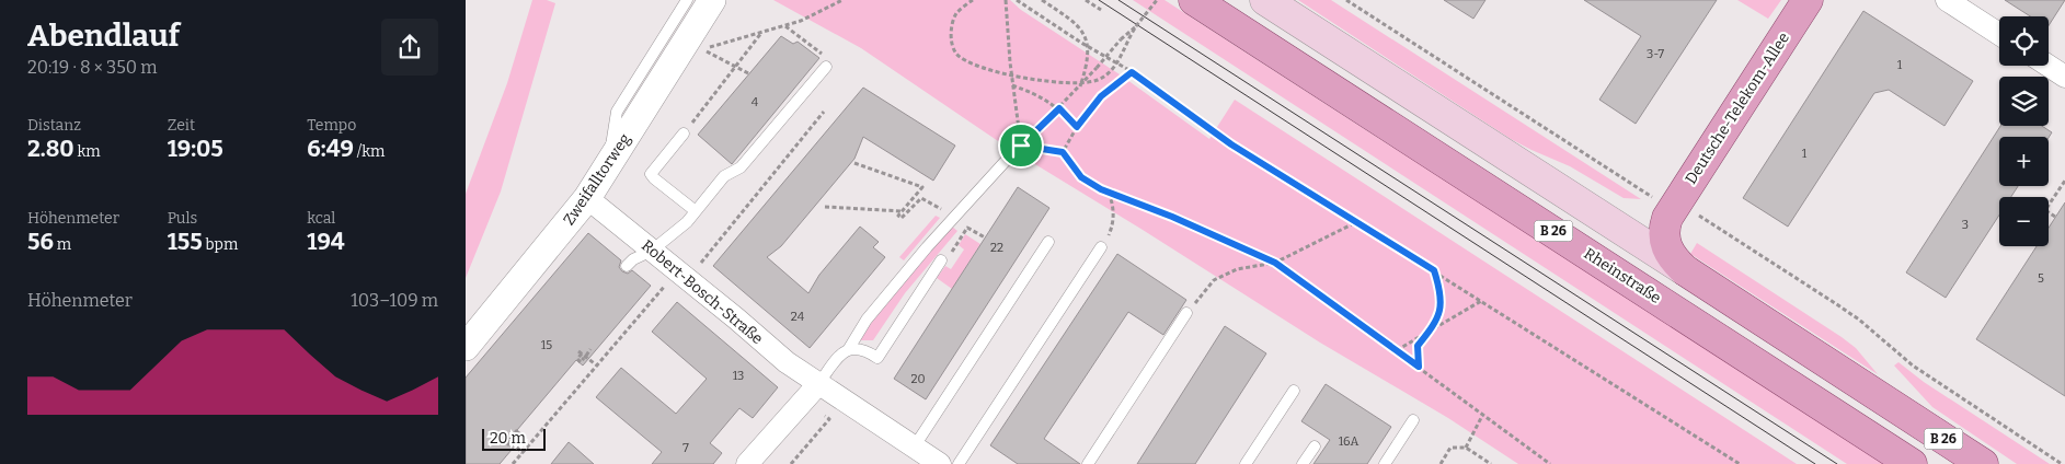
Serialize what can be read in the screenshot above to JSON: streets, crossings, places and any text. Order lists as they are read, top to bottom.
{
  "streets": {
    "main road": ["Deutsche-Telekom-Allee", "B 26", "Rheinstraße"],
    "street": ["Zweifalltorweg", "Robert-Bosch-Straße"]
  },
  "crossings": [
    ["Zweifalltorweg", "Robert-Bosch-Straße"]
  ],
  "house_numbers": [
    "3-7",
    "1",
    "4",
    "1",
    "3",
    "22",
    "5",
    "24",
    "15",
    "13",
    "20",
    "16A",
    "7"
  ],
  "scale_bar": "20 m",
  "page": {
    "heading": ["Abendlauf", "20:19 · 8 × 350 m"],
    "map_buttons": ["+", "−"],
    "stats": [
      ["Distanz", "2.80 km"],
      ["Zeit", "19:05"],
      ["Tempo", "6:49 /km"],
      ["Höhenmeter", "56 m"],
      ["Puls", "155 bpm"],
      ["kcal", "194"]
    ],
    "chart": ["Höhenmeter", "103–109 m"],
    "scale": "20 m"
  }
}
